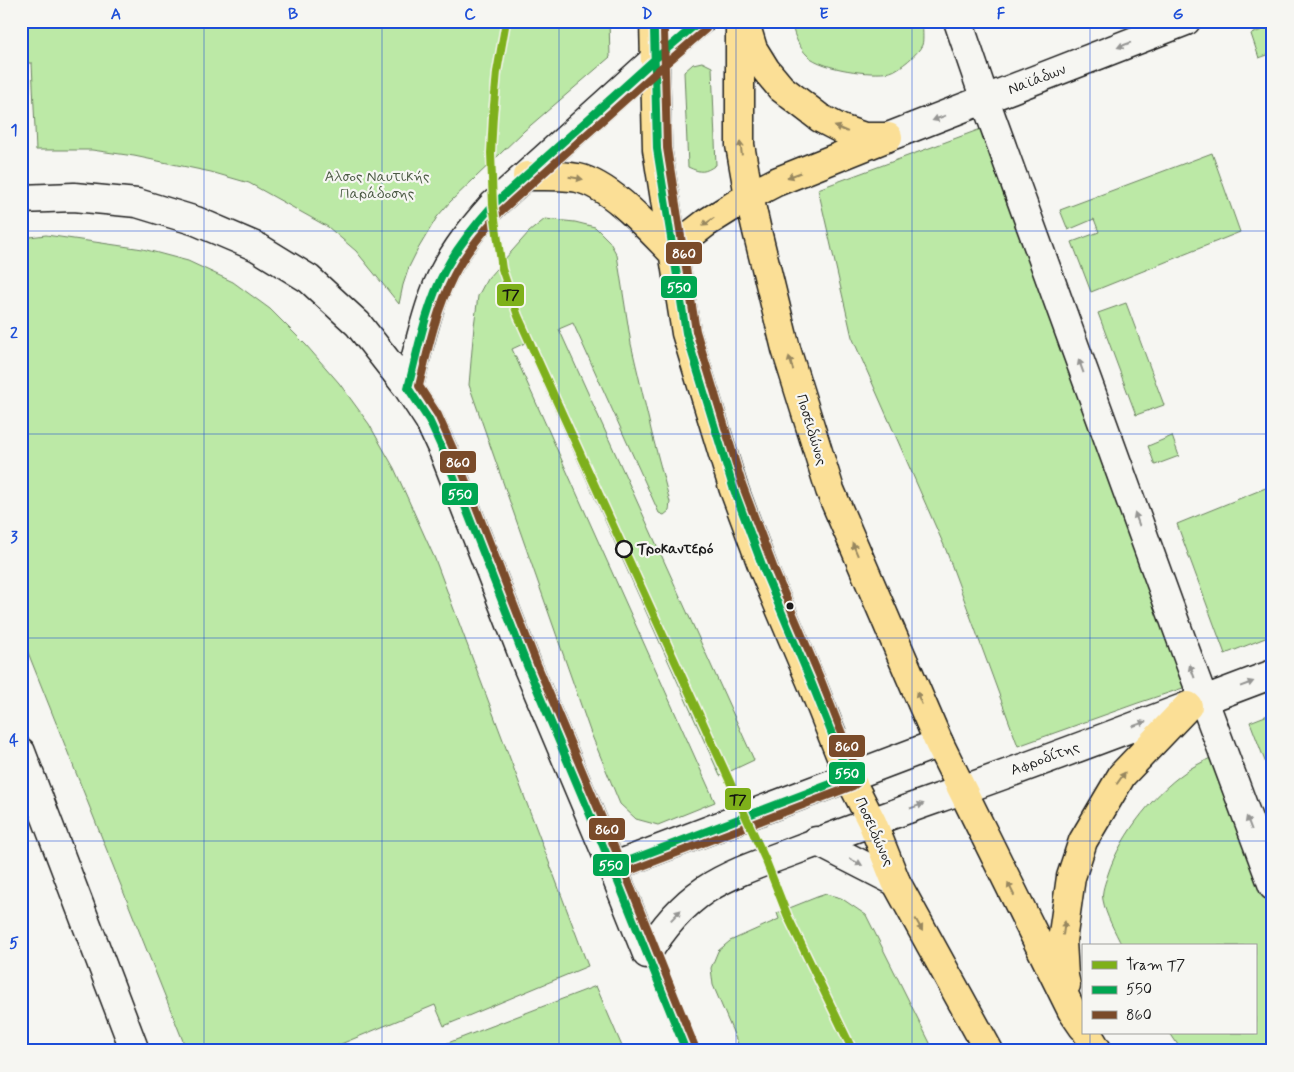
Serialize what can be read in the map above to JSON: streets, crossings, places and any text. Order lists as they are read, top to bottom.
{
  "streets": {
    "highway": ["Ποσειδώνος"],
    "street": ["Ναϊάδων", "Αφροδίτης"]
  },
  "crossings": [
    ["Ποσειδώνος", "Αφροδίτης"]
  ],
  "one_way": ["Ναϊάδων"],
  "parks": ["Αλσος Ναυτικής Παράδοσης"],
  "places": ["Τροκαντερό"],
  "lines": ["tram line Τ7", "transit line 550", "transit line 860"],
  "legend": ["Tram Τ7", "550", "860"],
  "grid": {
    "columns": [
      "A",
      "B",
      "C",
      "D",
      "E",
      "F",
      "G"
    ],
    "rows": [
      "1",
      "2",
      "3",
      "4",
      "5"
    ]
  }
}
